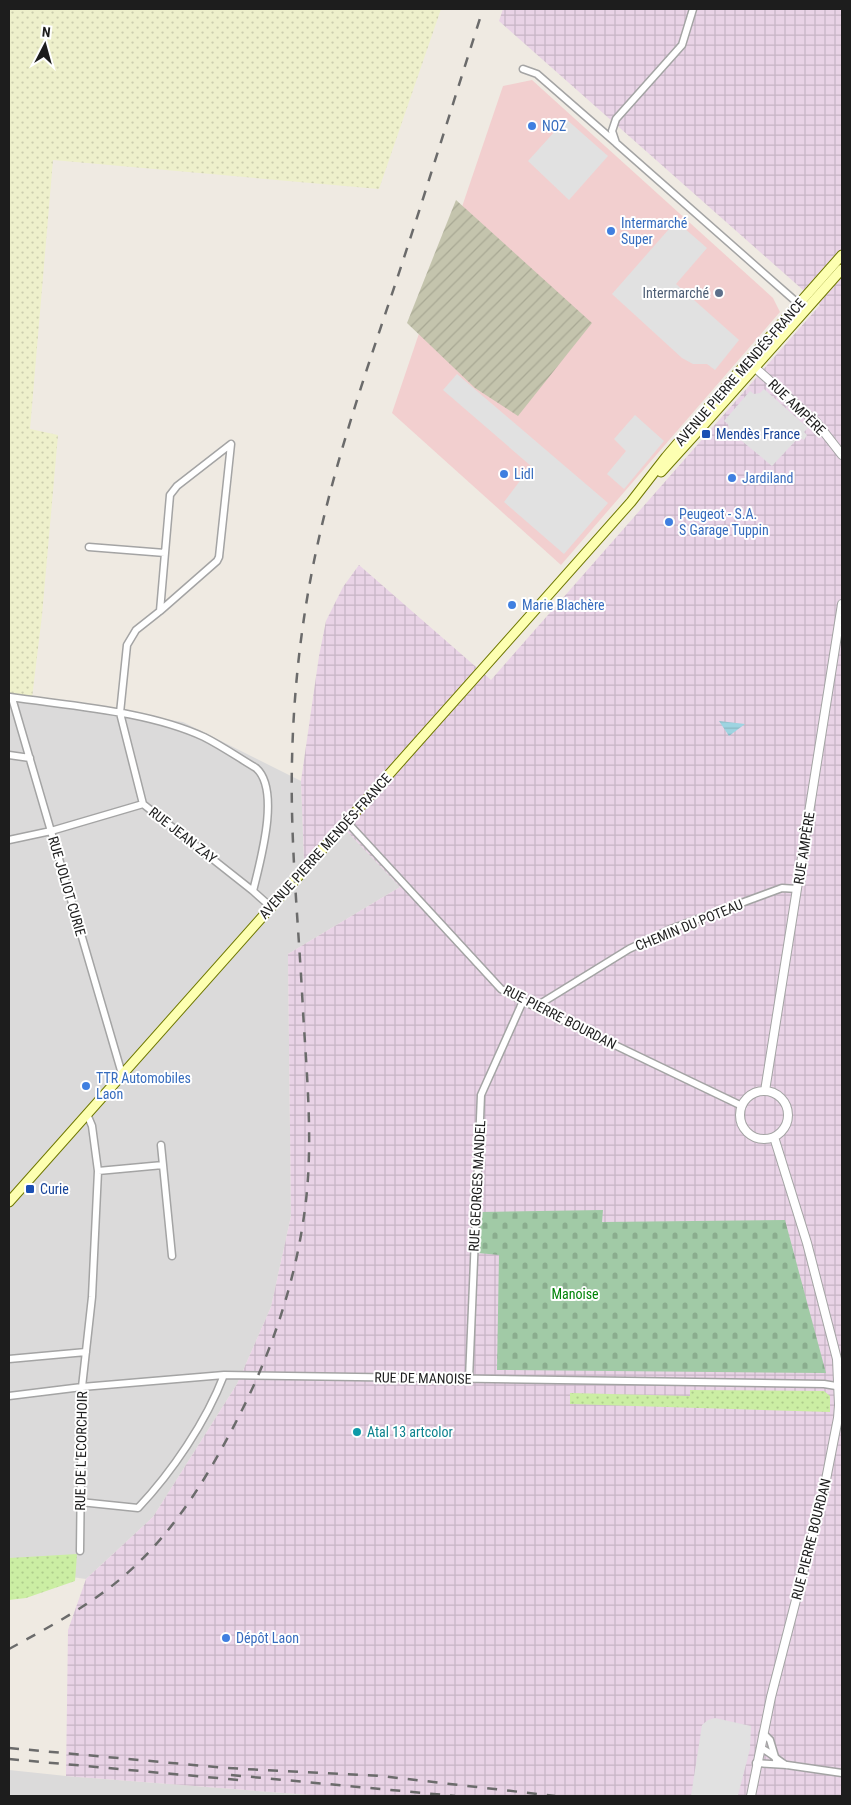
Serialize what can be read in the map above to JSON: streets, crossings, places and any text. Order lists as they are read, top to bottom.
{
  "streets": {
    "main road": ["AVENUE PIERRE MENDÉS-FRANCE"],
    "street": [
      "RUE AMPÈRE",
      "RUE JEAN ZAY",
      "RUE JOLIOT CURIE",
      "CHEMIN DU POTEAU",
      "RUE PIERRE BOURDAN",
      "RUE GEORGES MANDEL",
      "RUE DE MANOISE",
      "RUE DE L'ECORCHOIR"
    ]
  },
  "crossings": [
    ["AVENUE PIERRE MENDÉS-FRANCE", "RUE AMPÈRE"],
    ["AVENUE PIERRE MENDÉS-FRANCE", "RUE JEAN ZAY"],
    ["AVENUE PIERRE MENDÉS-FRANCE", "RUE JOLIOT CURIE"],
    ["AVENUE PIERRE MENDÉS-FRANCE", "RUE PIERRE BOURDAN"],
    ["AVENUE PIERRE MENDÉS-FRANCE", "RUE DE L'ECORCHOIR"],
    ["RUE AMPÈRE", "CHEMIN DU POTEAU"],
    ["RUE AMPÈRE", "RUE PIERRE BOURDAN"],
    ["CHEMIN DU POTEAU", "RUE PIERRE BOURDAN"],
    ["RUE PIERRE BOURDAN", "RUE GEORGES MANDEL"],
    ["RUE PIERRE BOURDAN", "RUE DE MANOISE"],
    ["RUE GEORGES MANDEL", "RUE DE MANOISE"],
    ["RUE DE MANOISE", "RUE DE L'ECORCHOIR"]
  ],
  "parks": ["Manoise"],
  "places": {
    "other": [
      "NOZ",
      "Intermarché Super",
      "Intermarché",
      "Lidl",
      "Jardiland",
      "Peugeot - S.A. S Garage Tuppin",
      "Marie Blachère",
      "TTR Automobiles Laon",
      "Atal 13 artcolor",
      "Dépôt Laon"
    ],
    "transit": ["Mendès France", "Curie"]
  },
  "north": "top"
}
